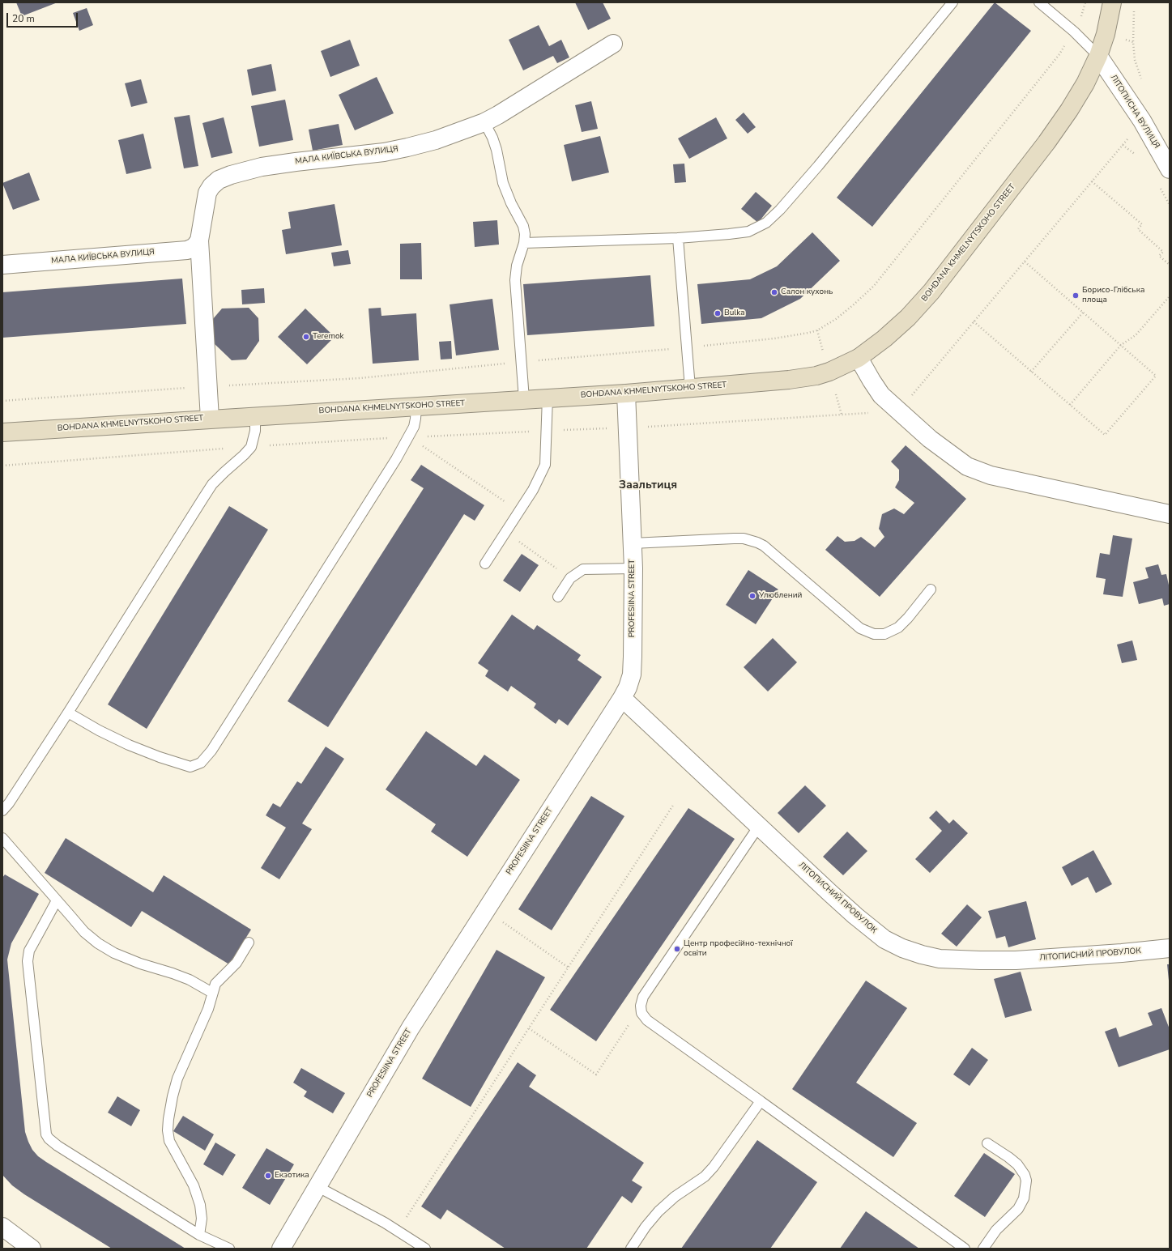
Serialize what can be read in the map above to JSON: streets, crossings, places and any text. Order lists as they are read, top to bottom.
{
  "streets": {
    "main road": ["BOHDANA KHMELNYTSKOHO STREET"],
    "street": [
      "ЛІТОПИСНА ВУЛИЦЯ",
      "МАЛА КИЇВСЬКА ВУЛИЦЯ",
      "PROFESIINA STREET",
      "ЛІТОПИСНИЙ ПРОВУЛОК"
    ]
  },
  "crossings": [
    ["ЛІТОПИСНА ВУЛИЦЯ", "BOHDANA KHMELNYTSKOHO STREET"],
    ["МАЛА КИЇВСЬКА ВУЛИЦЯ", "BOHDANA KHMELNYTSKOHO STREET"],
    ["BOHDANA KHMELNYTSKOHO STREET", "PROFESIINA STREET"],
    ["PROFESIINA STREET", "ЛІТОПИСНИЙ ПРОВУЛОК"]
  ],
  "districts": ["Заальтиця"],
  "places": [
    "Салон кухонь",
    "Борисо-Глібська площа",
    "Bulka",
    "Teremok",
    "Улюблений",
    "Центр професійно-технічної освіти",
    "Екзотика"
  ],
  "scale_bar": "20 m"
}
